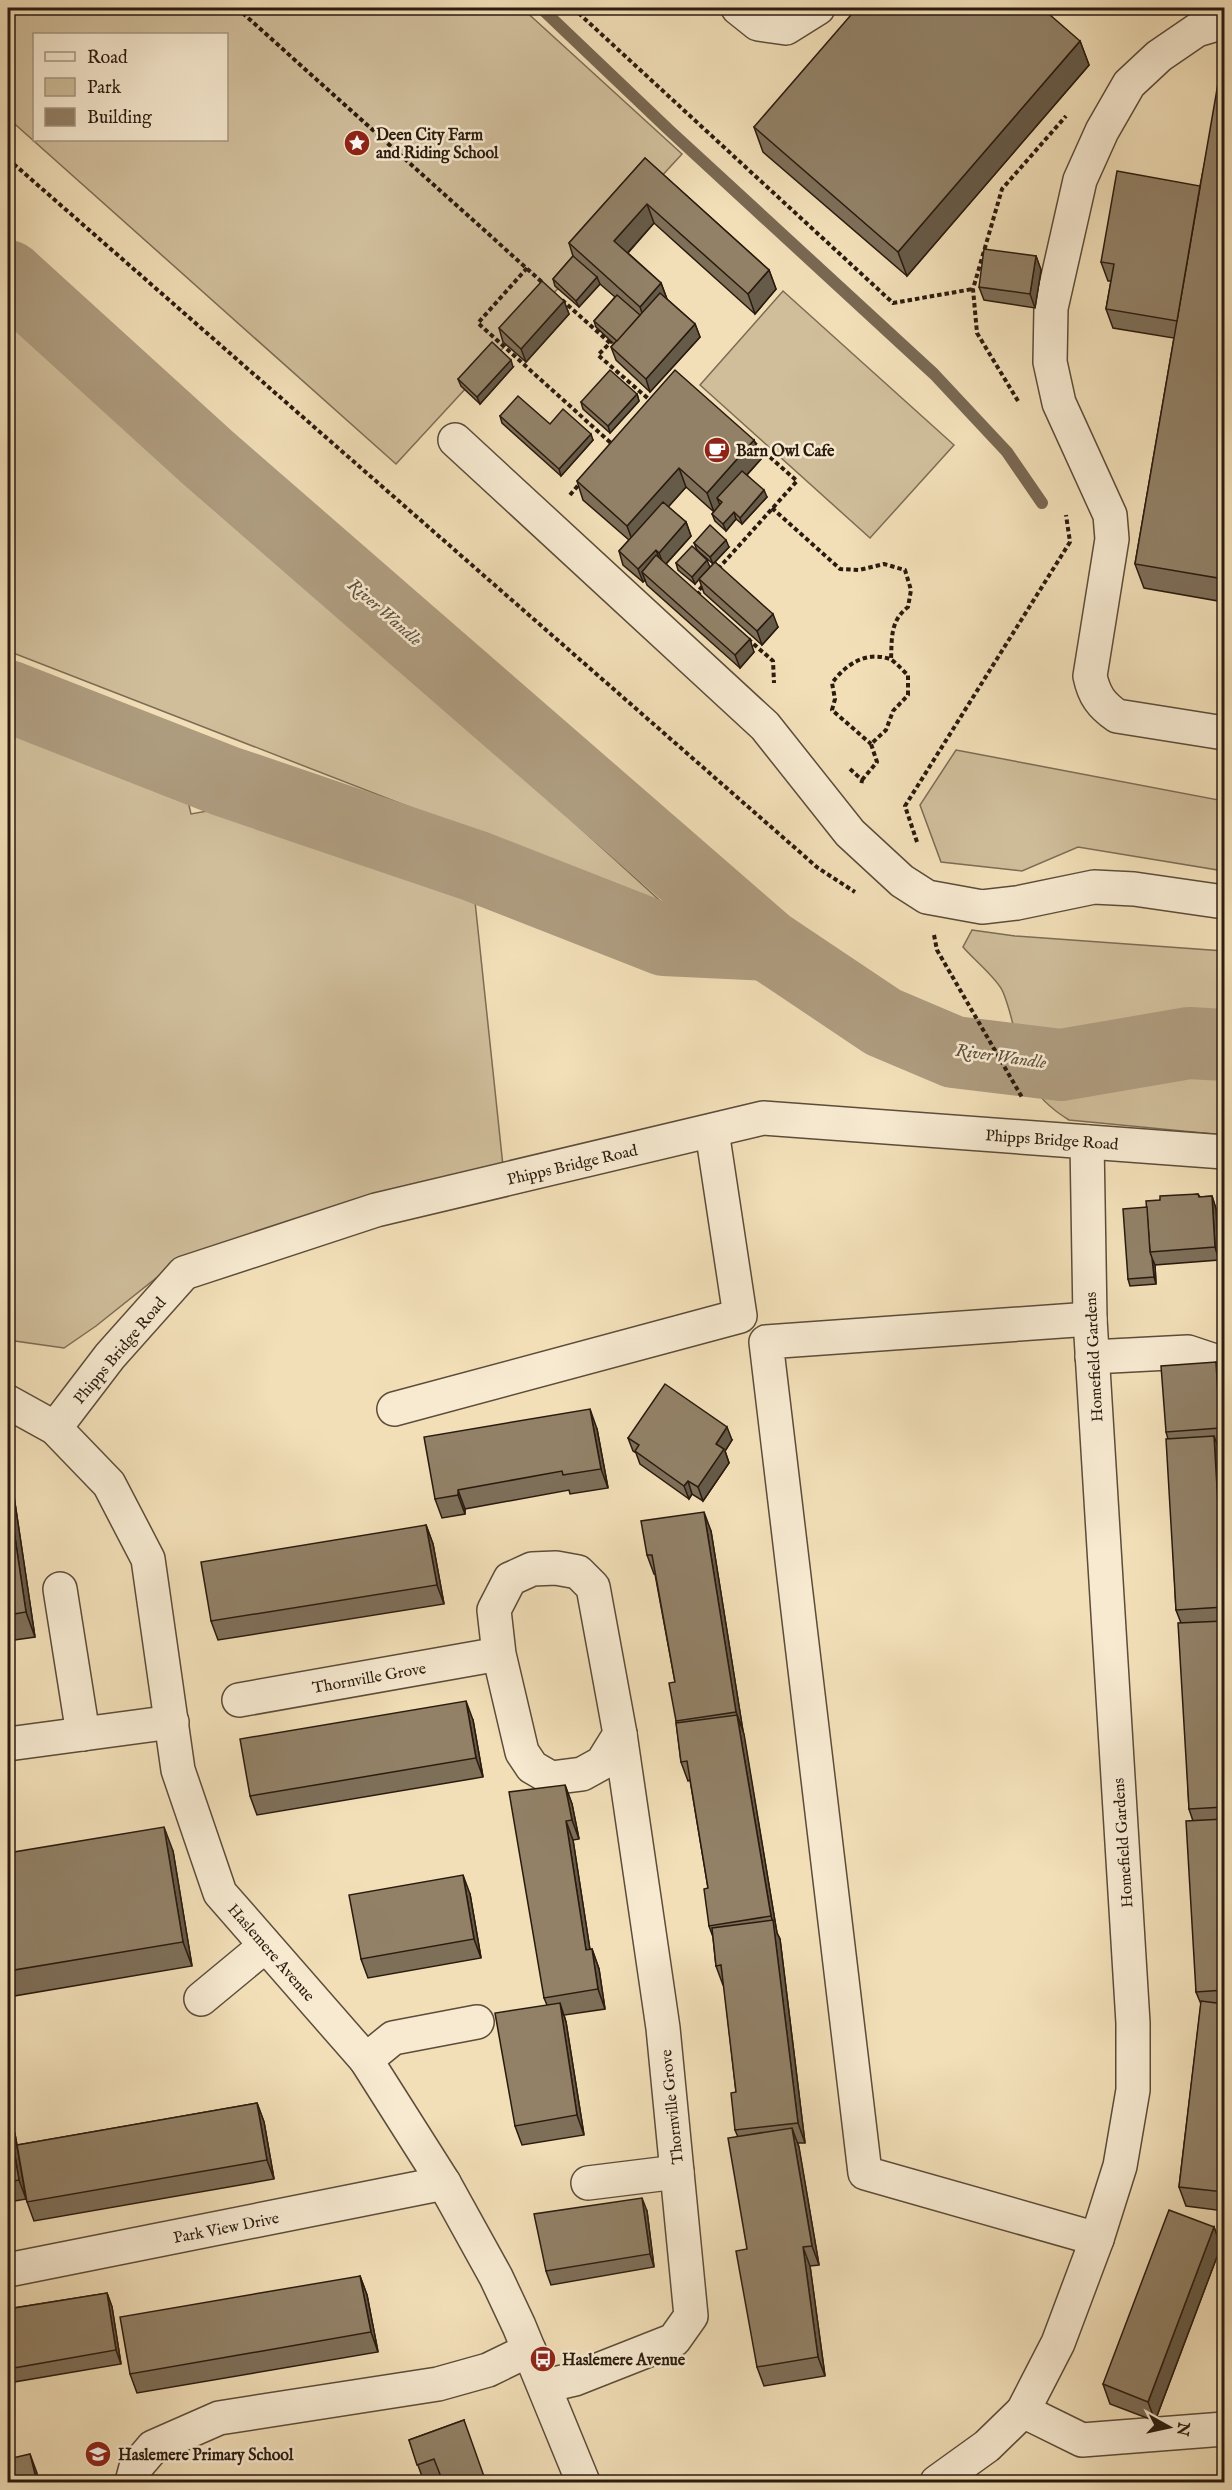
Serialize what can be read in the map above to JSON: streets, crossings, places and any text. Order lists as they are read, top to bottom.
{
  "streets": {
    "street": [
      "Phipps Bridge Road",
      "Homefield Gardens",
      "Thornville Grove",
      "Haslemere Avenue",
      "Park View Drive"
    ]
  },
  "crossings": [
    ["Phipps Bridge Road", "Homefield Gardens"],
    ["Phipps Bridge Road", "Haslemere Avenue"],
    ["Thornville Grove", "Haslemere Avenue"],
    ["Haslemere Avenue", "Park View Drive"]
  ],
  "water": ["River Wandle"],
  "places": {
    "place": ["Deen City Farm and Riding School"],
    "cafe": ["Barn Owl Cafe"],
    "bus stop": ["Haslemere Avenue"],
    "school or university": ["Haslemere Primary School"]
  },
  "legend": ["Road", "Park", "Building"],
  "north": "right"
}
